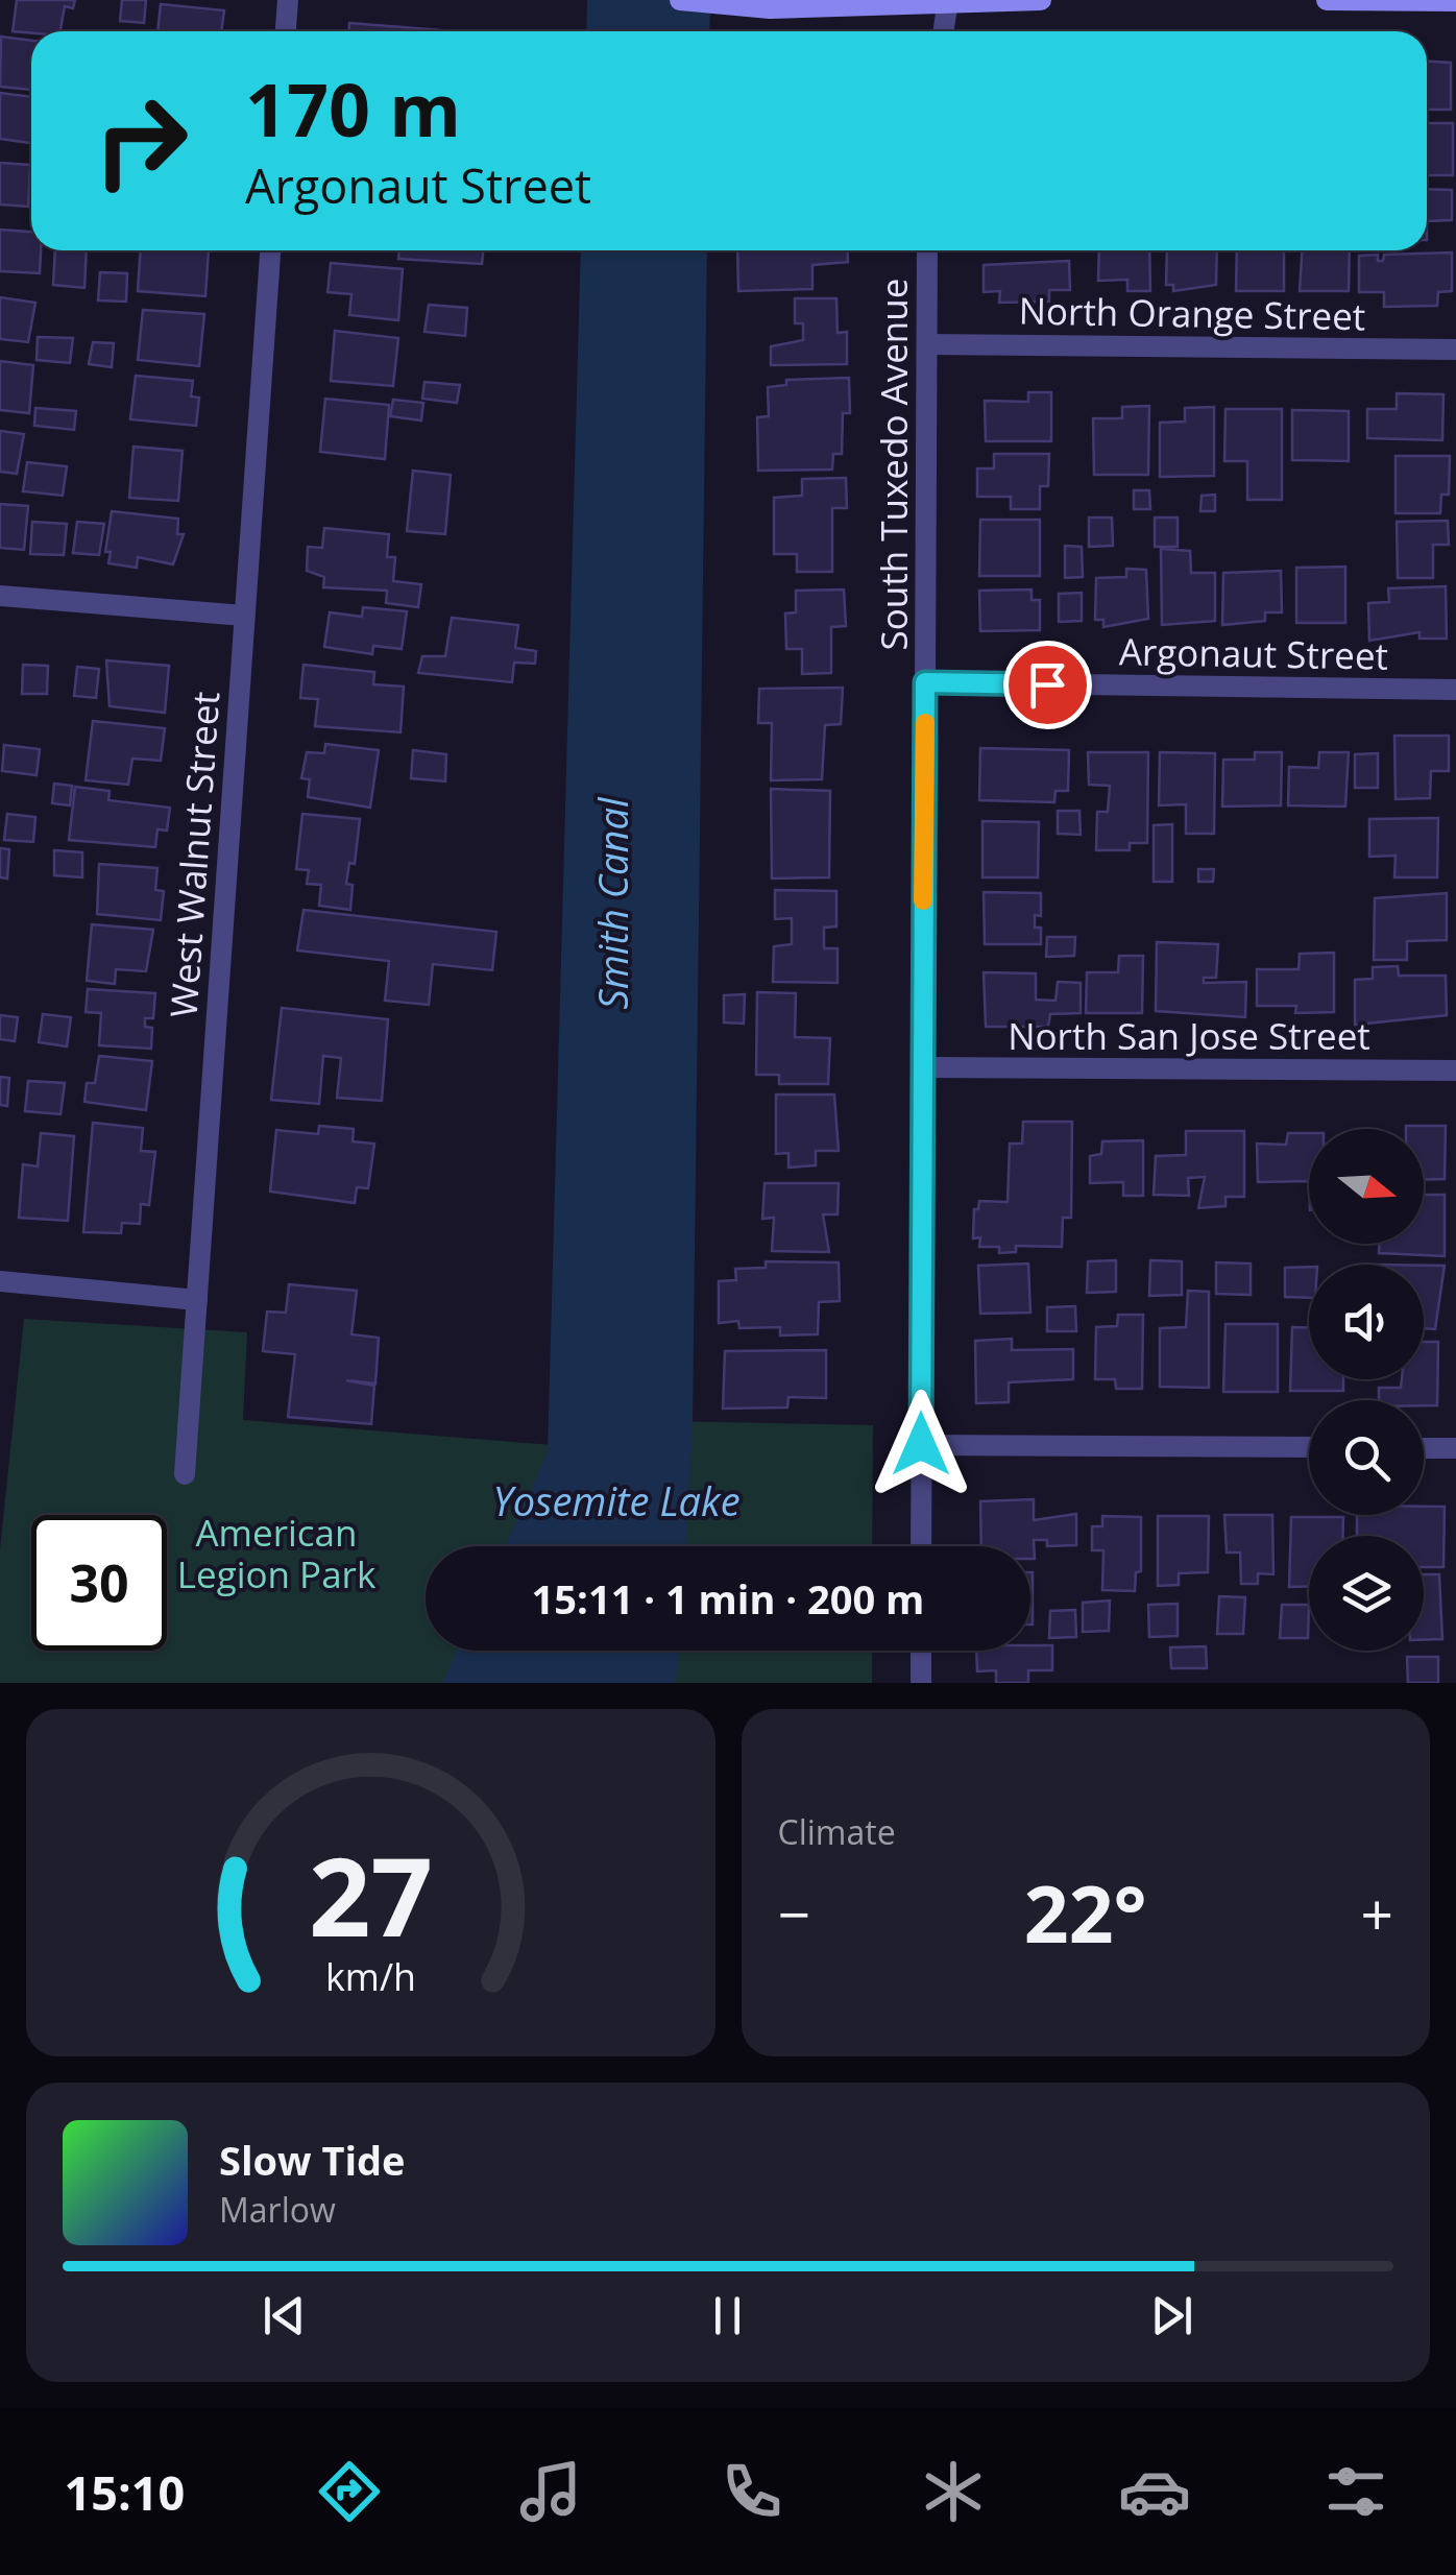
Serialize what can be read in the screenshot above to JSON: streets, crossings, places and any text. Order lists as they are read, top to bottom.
{
  "streets": {
    "street": [
      "North Orange Street",
      "South Tuxedo Avenue",
      "Argonaut Street",
      "West Walnut Street",
      "North San Jose Street"
    ]
  },
  "crossings": [
    ["North Orange Street", "South Tuxedo Avenue"],
    ["South Tuxedo Avenue", "Argonaut Street"],
    ["South Tuxedo Avenue", "North San Jose Street"]
  ],
  "water": ["Smith Canal", "Yosemite Lake"],
  "parks": ["American Legion Park"],
  "north": "right",
  "page": {
    "turn": ["170 m", "Argonaut Street"],
    "limit": "30",
    "trip": "15:11 · 1 min · 200 m",
    "tile": "Climate",
    "heat": ["−", "22°", "+"],
    "song": ["Slow Tide", "Marlow"],
    "tabs": "15:10",
    "gauge": ["27", "km/h"]
  }
}
